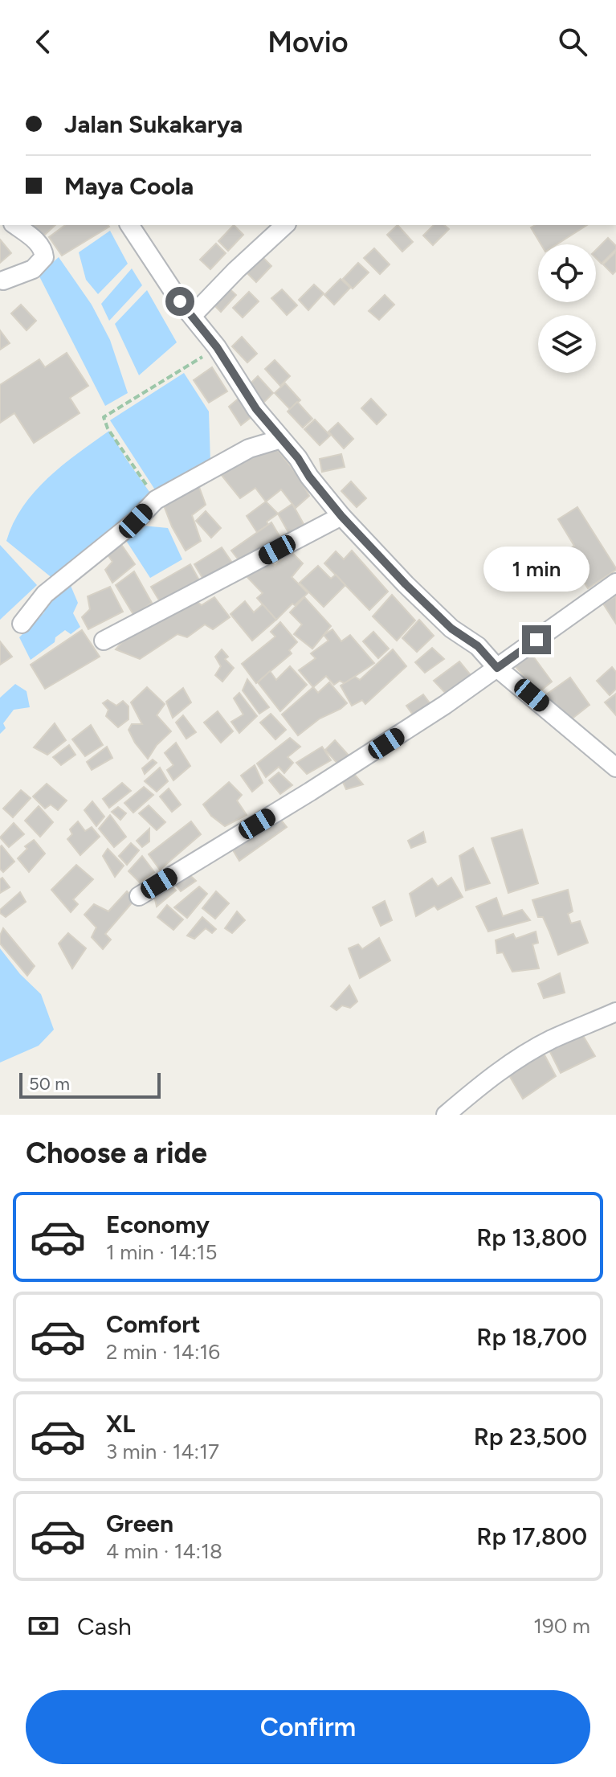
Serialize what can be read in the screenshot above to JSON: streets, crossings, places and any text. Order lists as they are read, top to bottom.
{
  "scale_bar": "50 m",
  "page": {
    "header": "Movio",
    "banner": ["Jalan Sukakarya", "Maya Coola"],
    "bubble": "1 min",
    "scale": "50 m",
    "heading": "Choose a ride",
    "list": [
      {
        "name": "Economy",
        "note": "1 min · 14:15",
        "value": "Rp 13,800"
      },
      {
        "name": "Comfort",
        "note": "2 min · 14:16",
        "value": "Rp 18,700"
      },
      {
        "name": "XL",
        "note": "3 min · 14:17",
        "value": "Rp 23,500"
      },
      {
        "name": "Green",
        "note": "4 min · 14:18",
        "value": "Rp 17,800"
      }
    ],
    "pay": ["Cash", "190 m"],
    "buttons": "Confirm"
  }
}
